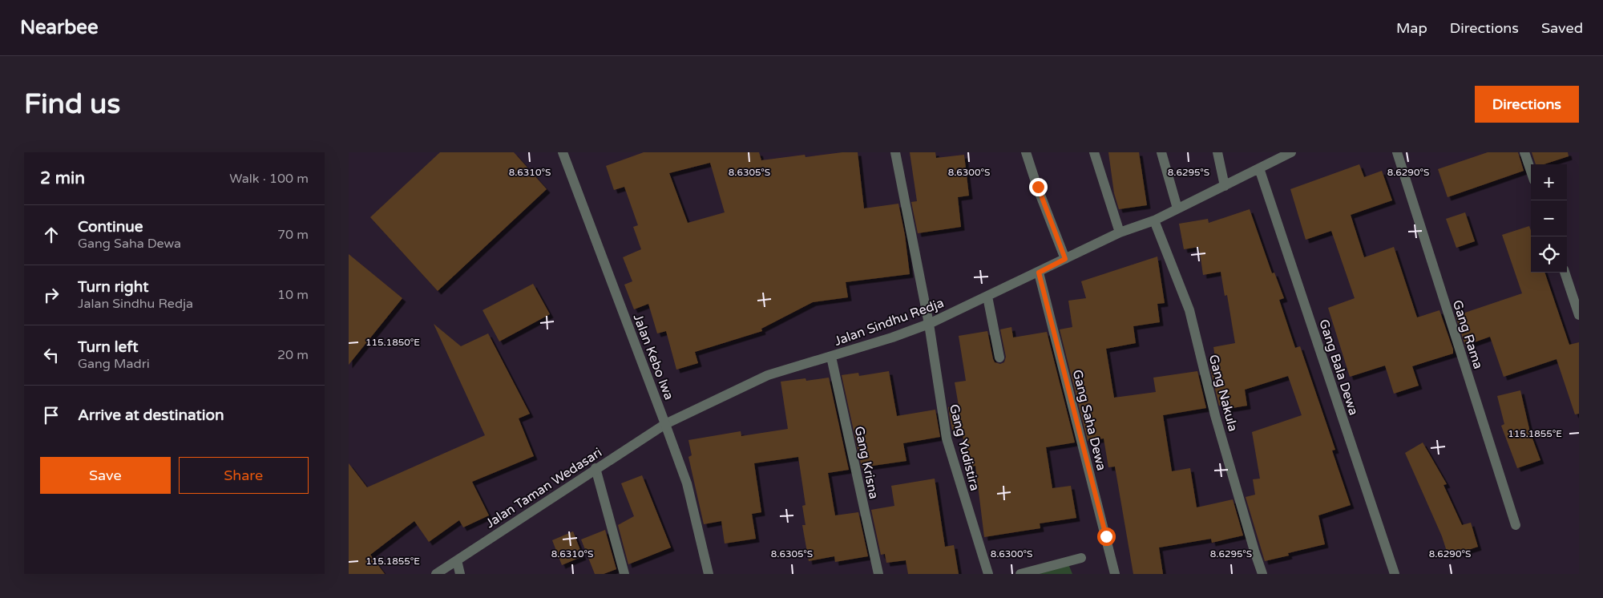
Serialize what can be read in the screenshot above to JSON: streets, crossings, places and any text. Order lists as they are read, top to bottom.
{
  "streets": {
    "street": [
      "Jalan Sindhu Redja",
      "Gang Rama",
      "Jalan Kebo Iwa",
      "Gang Bala Dewa",
      "Gang Nakula",
      "Gang Saha Dewa",
      "Gang Yudistira",
      "Gang Krisna",
      "Jalan Taman Wedasari"
    ]
  },
  "crossings": [
    ["Jalan Sindhu Redja", "Jalan Kebo Iwa"],
    ["Jalan Sindhu Redja", "Gang Bala Dewa"],
    ["Jalan Sindhu Redja", "Gang Nakula"],
    ["Jalan Sindhu Redja", "Gang Saha Dewa"],
    ["Jalan Sindhu Redja", "Gang Yudistira"],
    ["Jalan Sindhu Redja", "Gang Krisna"],
    ["Jalan Sindhu Redja", "Jalan Taman Wedasari"],
    ["Jalan Kebo Iwa", "Jalan Taman Wedasari"]
  ],
  "page": {
    "header": "Nearbee",
    "nav": ["Map", "Directions", "Saved"],
    "buttons": [
      "Directions",
      ["Save", "Share"]
    ],
    "title": "Find us",
    "heading": ["2 min", "Walk · 100 m"],
    "map_buttons": ["+", "−"],
    "list": [
      ["Continue", "Gang Saha Dewa", "70 m"],
      ["Turn right", "Jalan Sindhu Redja", "10 m"],
      ["Turn left", "Gang Madri", "20 m"],
      "Arrive at destination"
    ]
  },
  "coordinates": [
    "8.6310°S",
    "8.6305°S",
    "8.6300°S",
    "8.6295°S",
    "8.6290°S",
    "115.1850°E",
    "115.1855°E"
  ]
}
